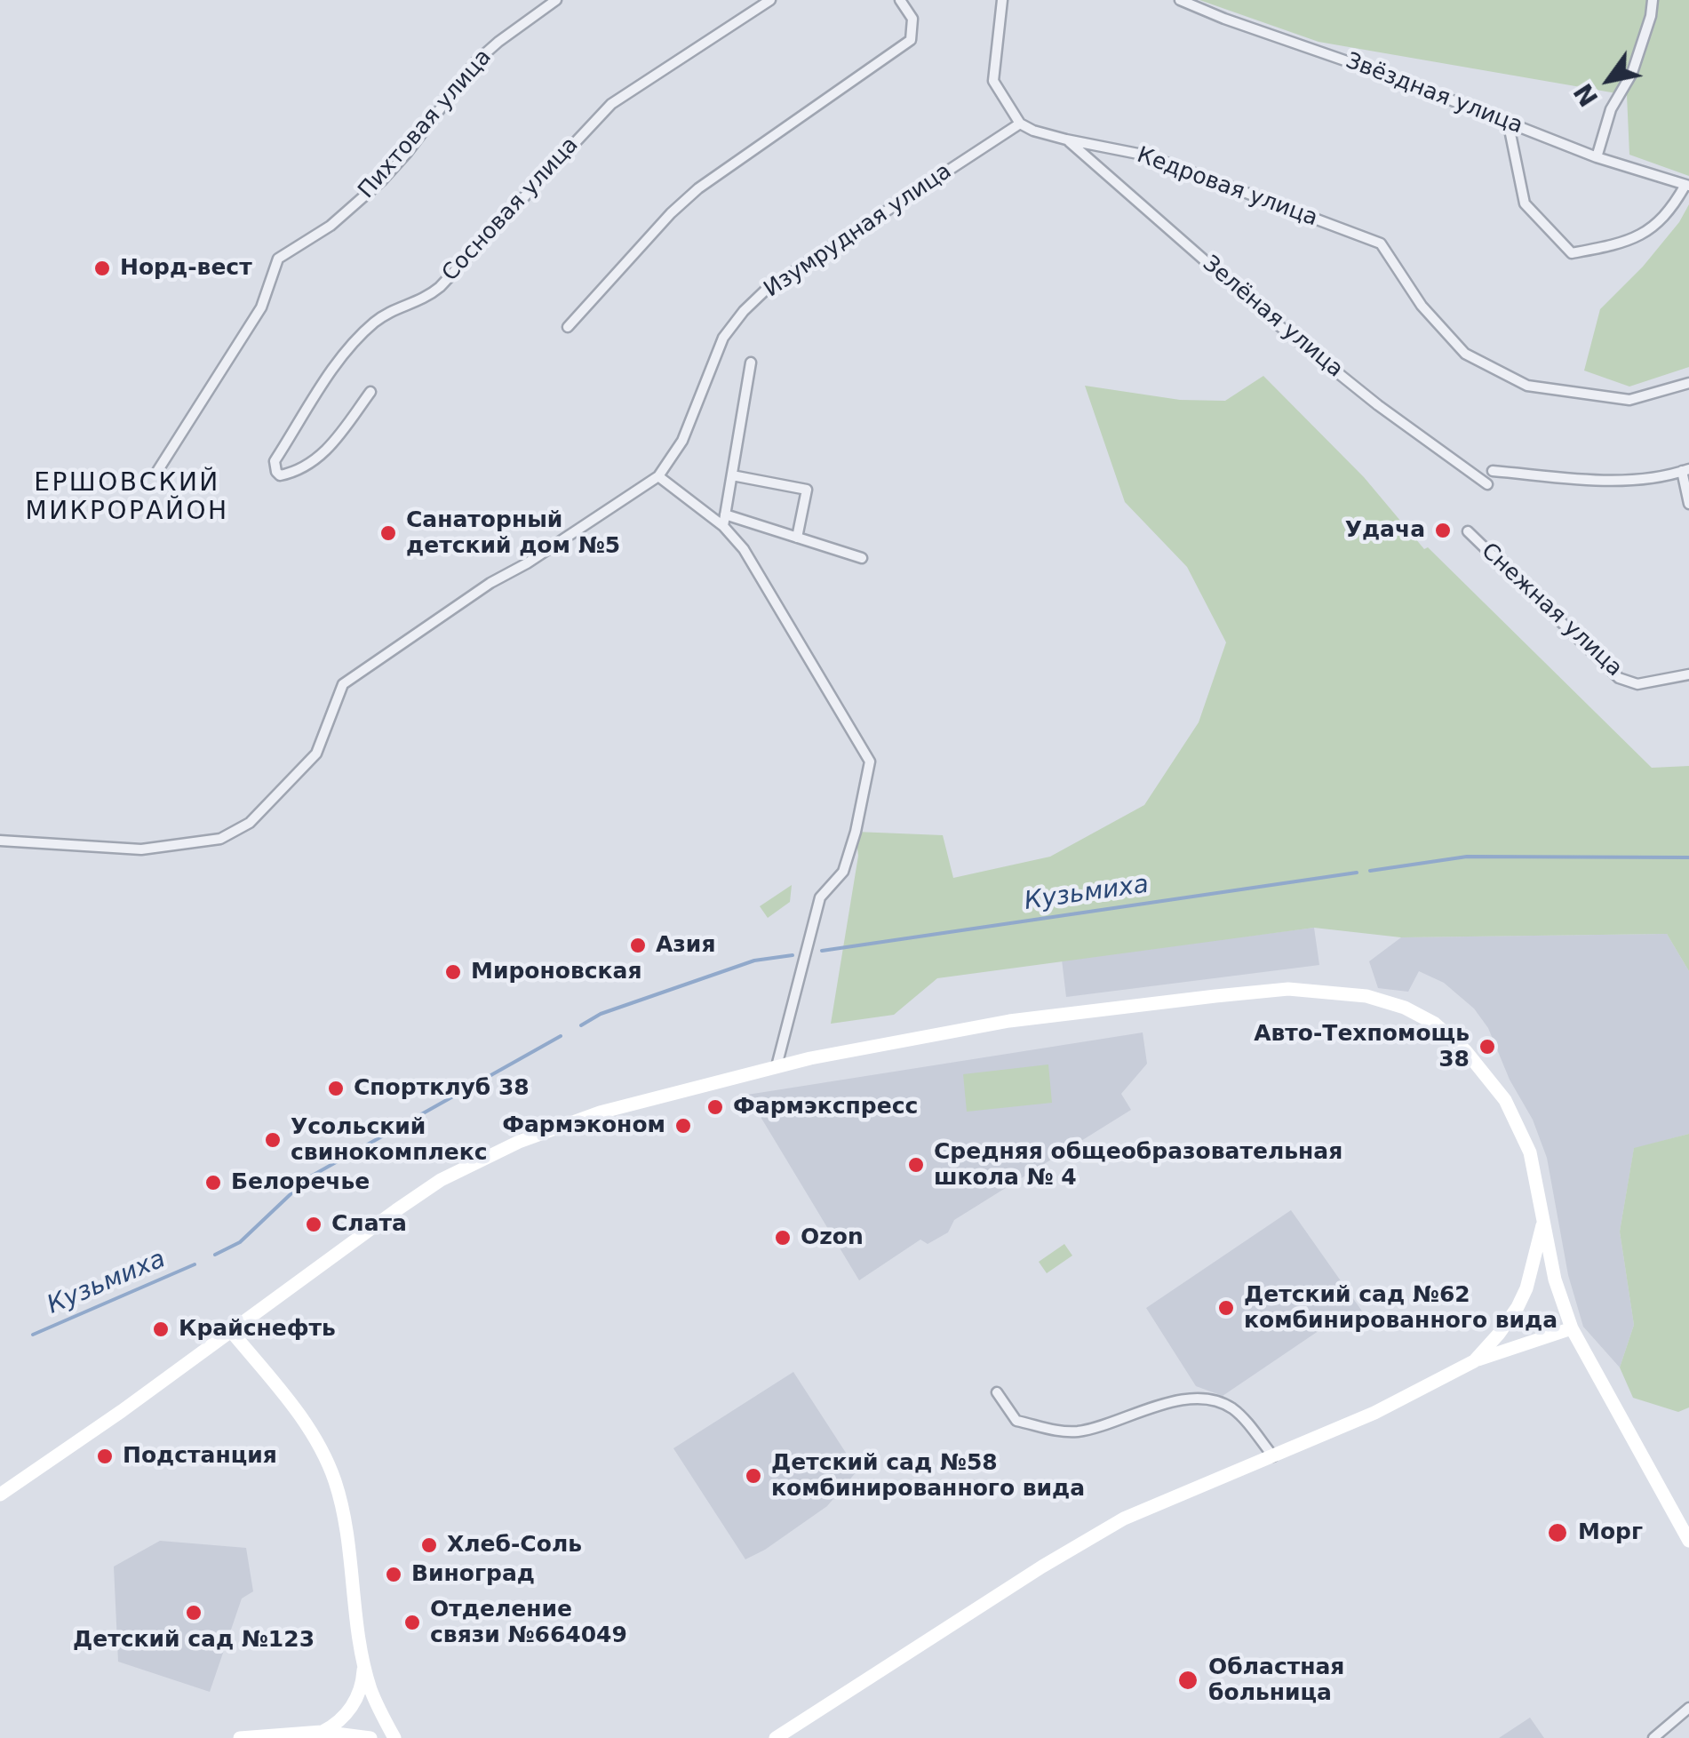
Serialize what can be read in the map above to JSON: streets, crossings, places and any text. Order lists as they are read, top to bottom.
{
  "streets": {
    "street": [
      "Звёздная улица",
      "Пихтовая улица",
      "Кедровая улица",
      "Сосновая улица",
      "Изумрудная улица",
      "Зелёная улица",
      "Снежная улица"
    ]
  },
  "crossings": [
    ["Кедровая улица", "Изумрудная улица"],
    ["Кедровая улица", "Зелёная улица"]
  ],
  "districts": ["ЕРШОВСКИЙ МИКРОРАЙОН"],
  "water": ["Кузьмиха"],
  "places": [
    "Норд-вест",
    "Удача",
    "Санаторный детский дом №5",
    "Азия",
    "Мироновская",
    "Авто-Техпомощь 38",
    "Спортклуб 38",
    "Фармэкспресс",
    "Фармэконом",
    "Усольский свинокомплекс",
    "Средняя общеобразовательная школа № 4",
    "Белоречье",
    "Слата",
    "Ozon",
    "Детский сад №62 комбинированного вида",
    "Крайснефть",
    "Подстанция",
    "Детский сад №58 комбинированного вида",
    "Морг",
    "Хлеб-Соль",
    "Виноград",
    "Детский сад №123",
    "Отделение связи №664049",
    "Областная больница"
  ],
  "north": "bottom left"
}
